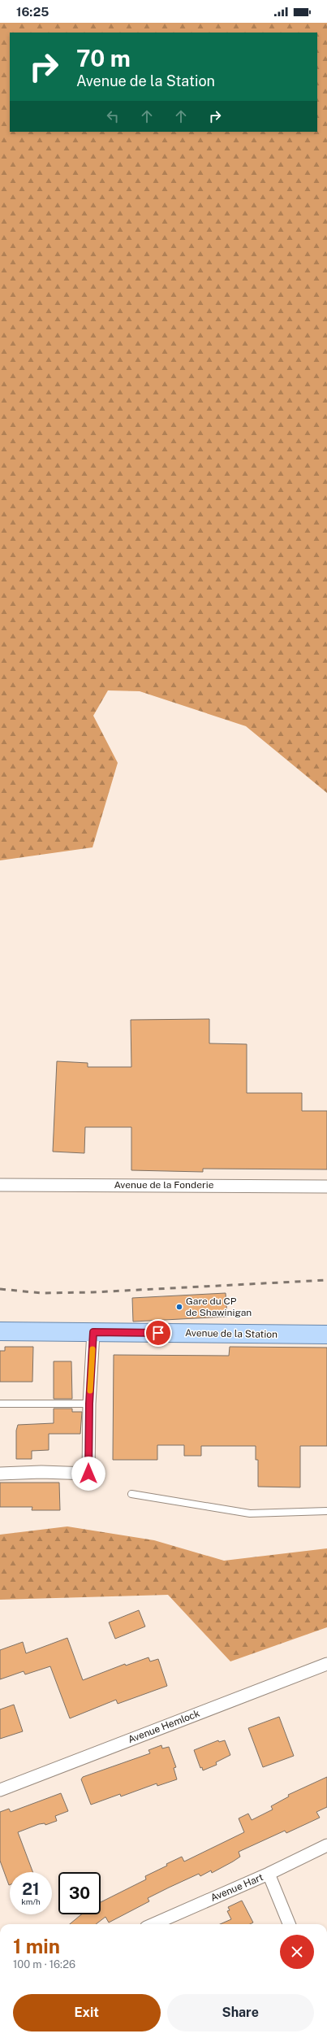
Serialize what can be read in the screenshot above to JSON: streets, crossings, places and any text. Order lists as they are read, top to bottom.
{
  "streets": {
    "main road": ["Avenue de la Station"],
    "street": ["Avenue de la Fonderie", "Avenue Hemlock", "Avenue Hart"]
  },
  "places": ["Gare du CP de Shawinigan"],
  "page": {
    "status": "16:25",
    "turn": ["70 m", "Avenue de la Station"],
    "speed": "21 km/h",
    "limit": "30",
    "heading": ["1 min", "100 m · 16:26"],
    "buttons": ["Exit", "Share"]
  }
}
